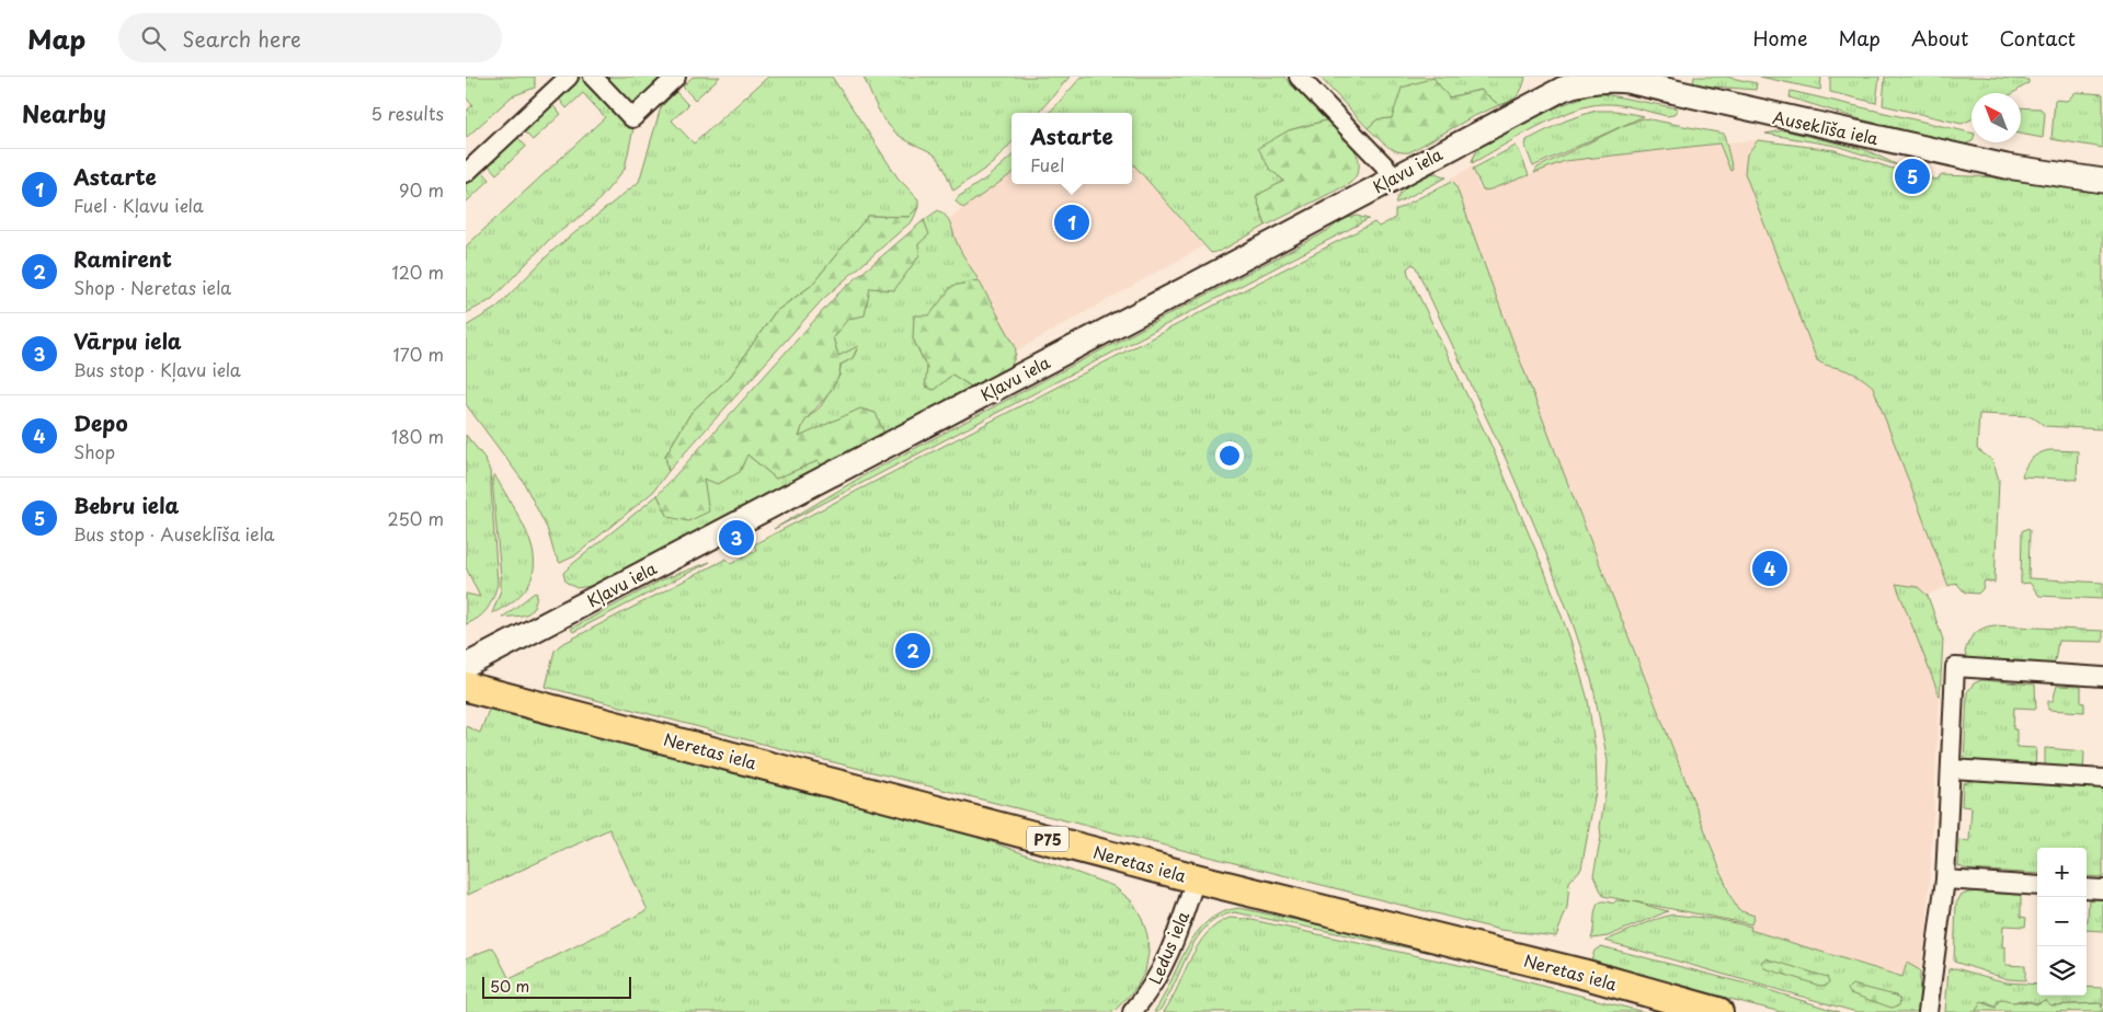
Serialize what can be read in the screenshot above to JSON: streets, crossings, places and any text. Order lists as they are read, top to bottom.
{
  "streets": {
    "main road": ["Neretas iela", "P75"],
    "street": ["Auseklīša iela", "Kļavu iela", "Ledus iela"]
  },
  "crossings": [
    ["Auseklīša iela", "Kļavu iela"],
    ["Neretas iela", "Ledus iela"]
  ],
  "scale_bar": "50 m",
  "north": "top left",
  "page": {
    "header": "Map",
    "search": "Search here",
    "nav": [
      "Home",
      "Map",
      "About",
      "Contact"
    ],
    "heading": ["Nearby", "5 results"],
    "popup": ["Astarte", "Fuel"],
    "list": [
      {
        "mark": "1",
        "name": "Astarte",
        "note": "Fuel · Kļavu iela",
        "value": "90 m"
      },
      {
        "mark": "2",
        "name": "Ramirent",
        "note": "Shop · Neretas iela",
        "value": "120 m"
      },
      {
        "mark": "3",
        "name": "Vārpu iela",
        "note": "Bus stop · Kļavu iela",
        "value": "170 m"
      },
      {
        "mark": "4",
        "name": "Depo",
        "note": "Shop",
        "value": "180 m"
      },
      {
        "mark": "5",
        "name": "Bebru iela",
        "note": "Bus stop · Auseklīša iela",
        "value": "250 m"
      }
    ],
    "pins": [
      "5",
      "1",
      "3",
      "4",
      "2"
    ],
    "map_buttons": ["+", "−"],
    "scale": "50 m"
  }
}
